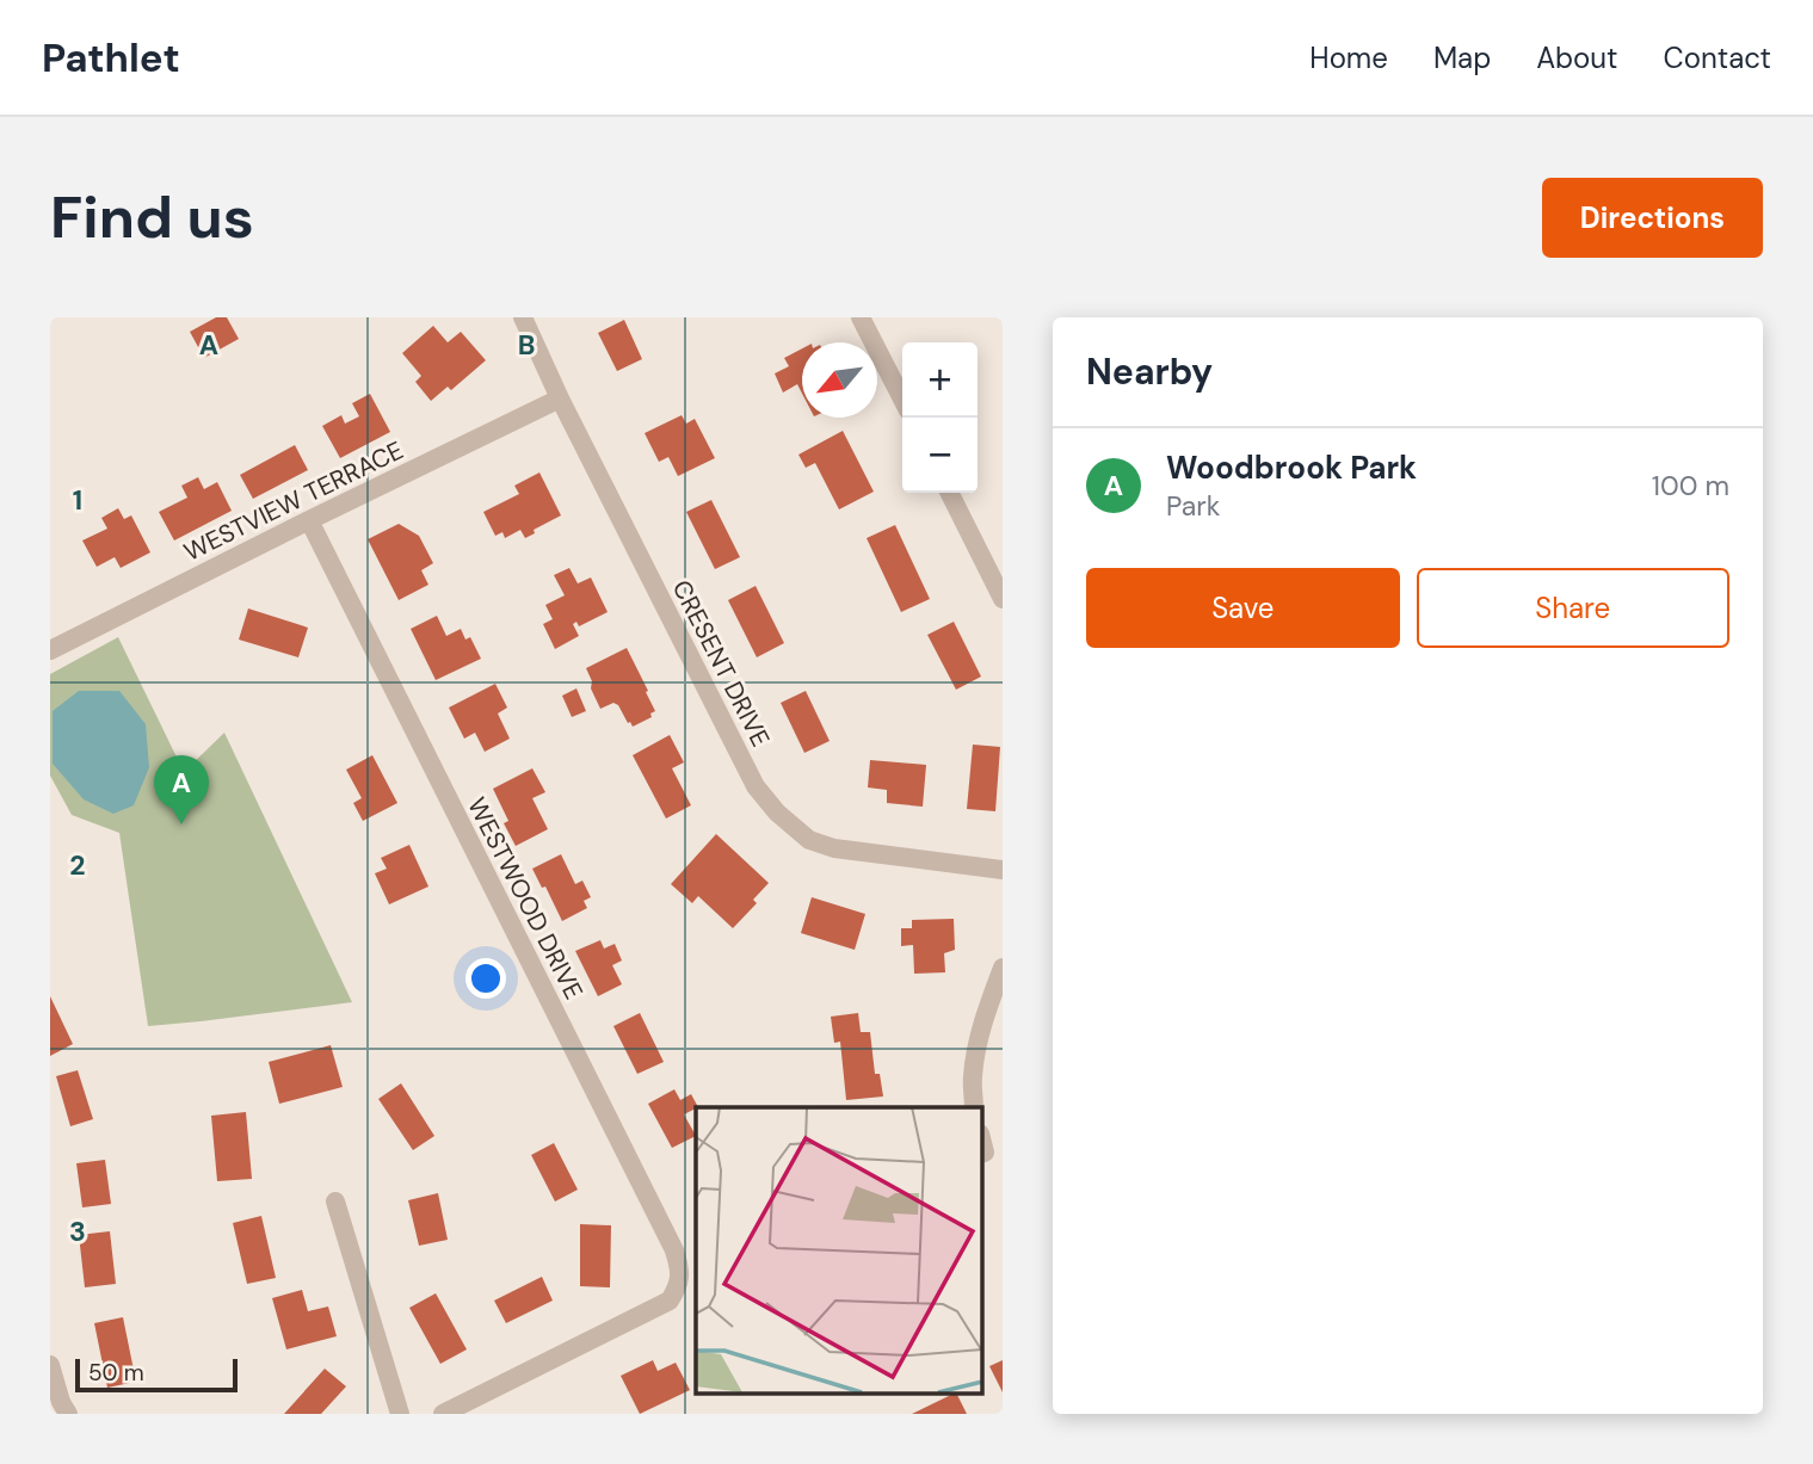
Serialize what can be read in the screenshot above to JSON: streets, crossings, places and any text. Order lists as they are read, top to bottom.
{
  "streets": {
    "street": ["WESTVIEW TERRACE", "CRESENT DRIVE", "WESTWOOD DRIVE"]
  },
  "crossings": [
    ["WESTVIEW TERRACE", "CRESENT DRIVE"],
    ["WESTVIEW TERRACE", "WESTWOOD DRIVE"]
  ],
  "scale_bar": "50 m",
  "north": "bottom left",
  "page": {
    "header": "Pathlet",
    "nav": [
      "Home",
      "Map",
      "About",
      "Contact"
    ],
    "buttons": [
      "Directions",
      ["Save", "Share"]
    ],
    "title": "Find us",
    "heading": "Nearby",
    "map_buttons": ["+", "−"],
    "list": [
      {
        "mark": "A",
        "name": "Woodbrook Park",
        "note": "Park",
        "value": "100 m"
      }
    ],
    "pins": "A",
    "scale": "50 m"
  },
  "grid": {
    "columns": ["A", "B"],
    "rows": ["1", "2", "3"]
  }
}
